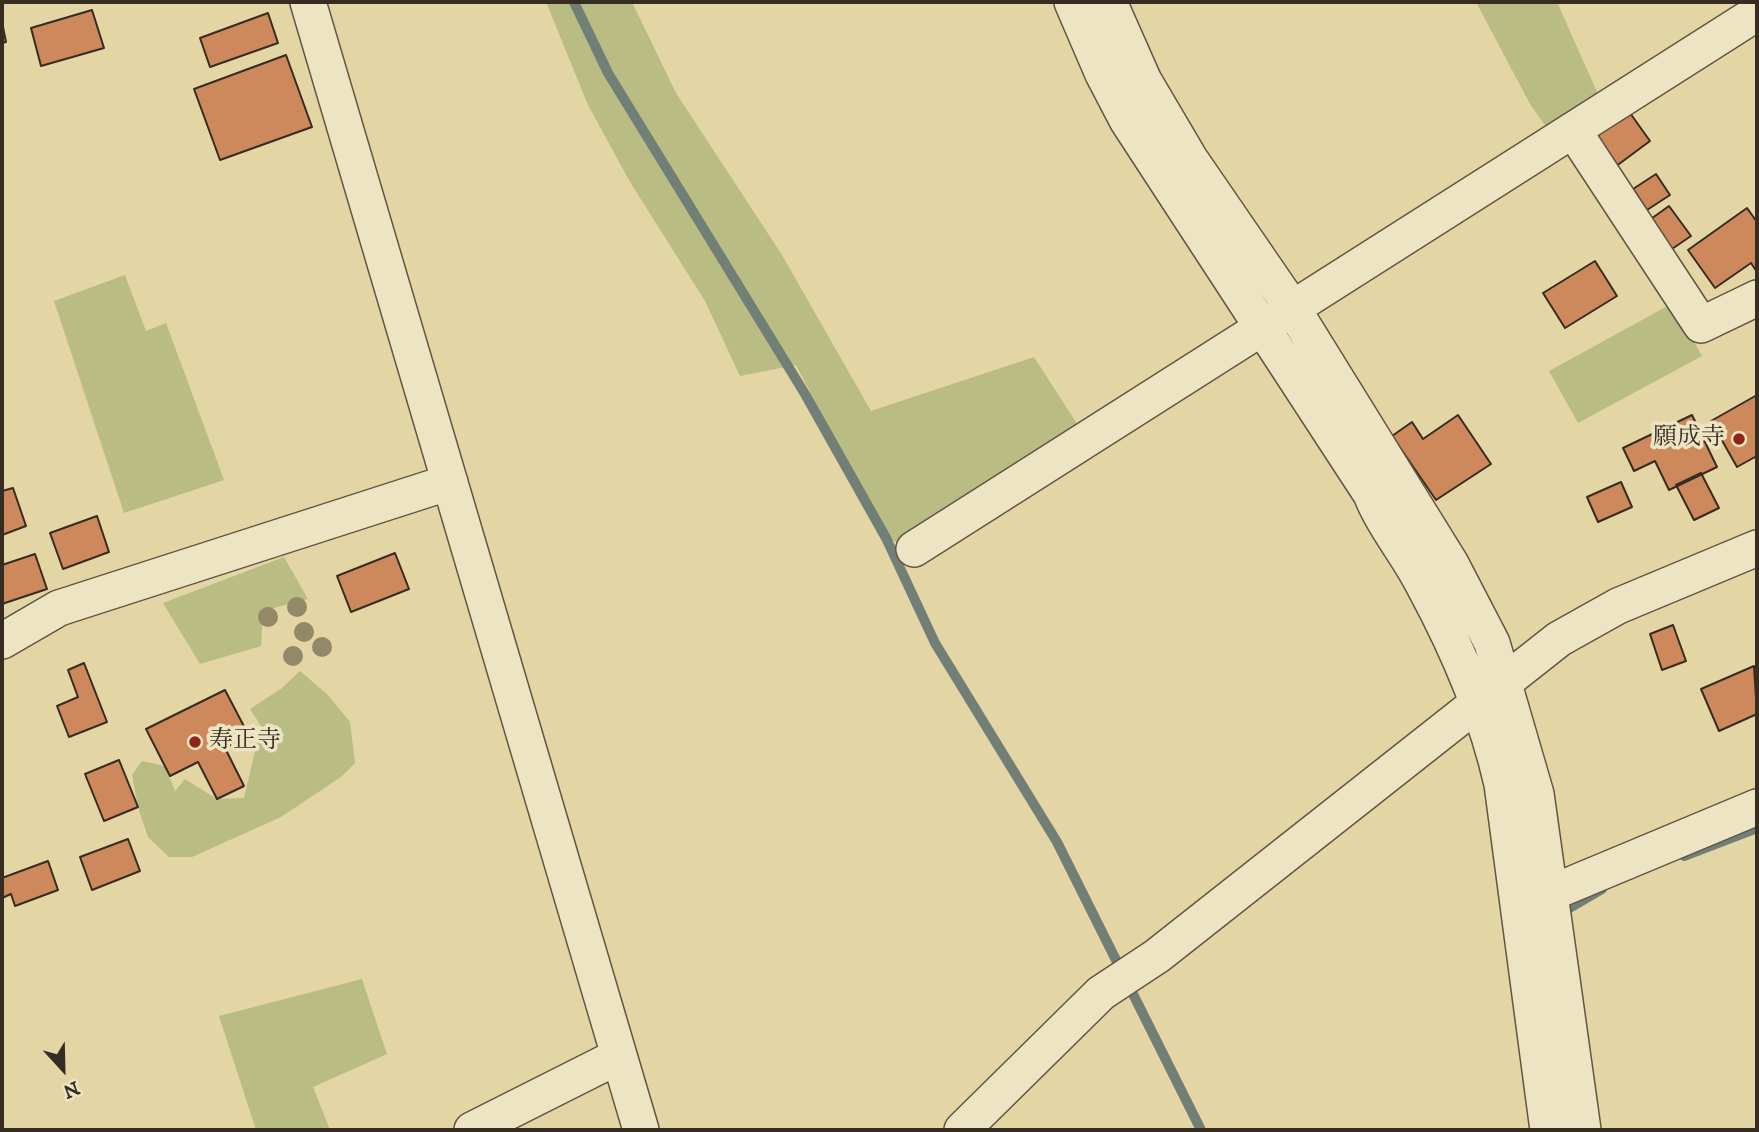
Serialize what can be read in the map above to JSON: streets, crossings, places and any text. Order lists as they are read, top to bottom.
{
  "places": ["願成寺", "寿正寺"],
  "north": "bottom"
}
